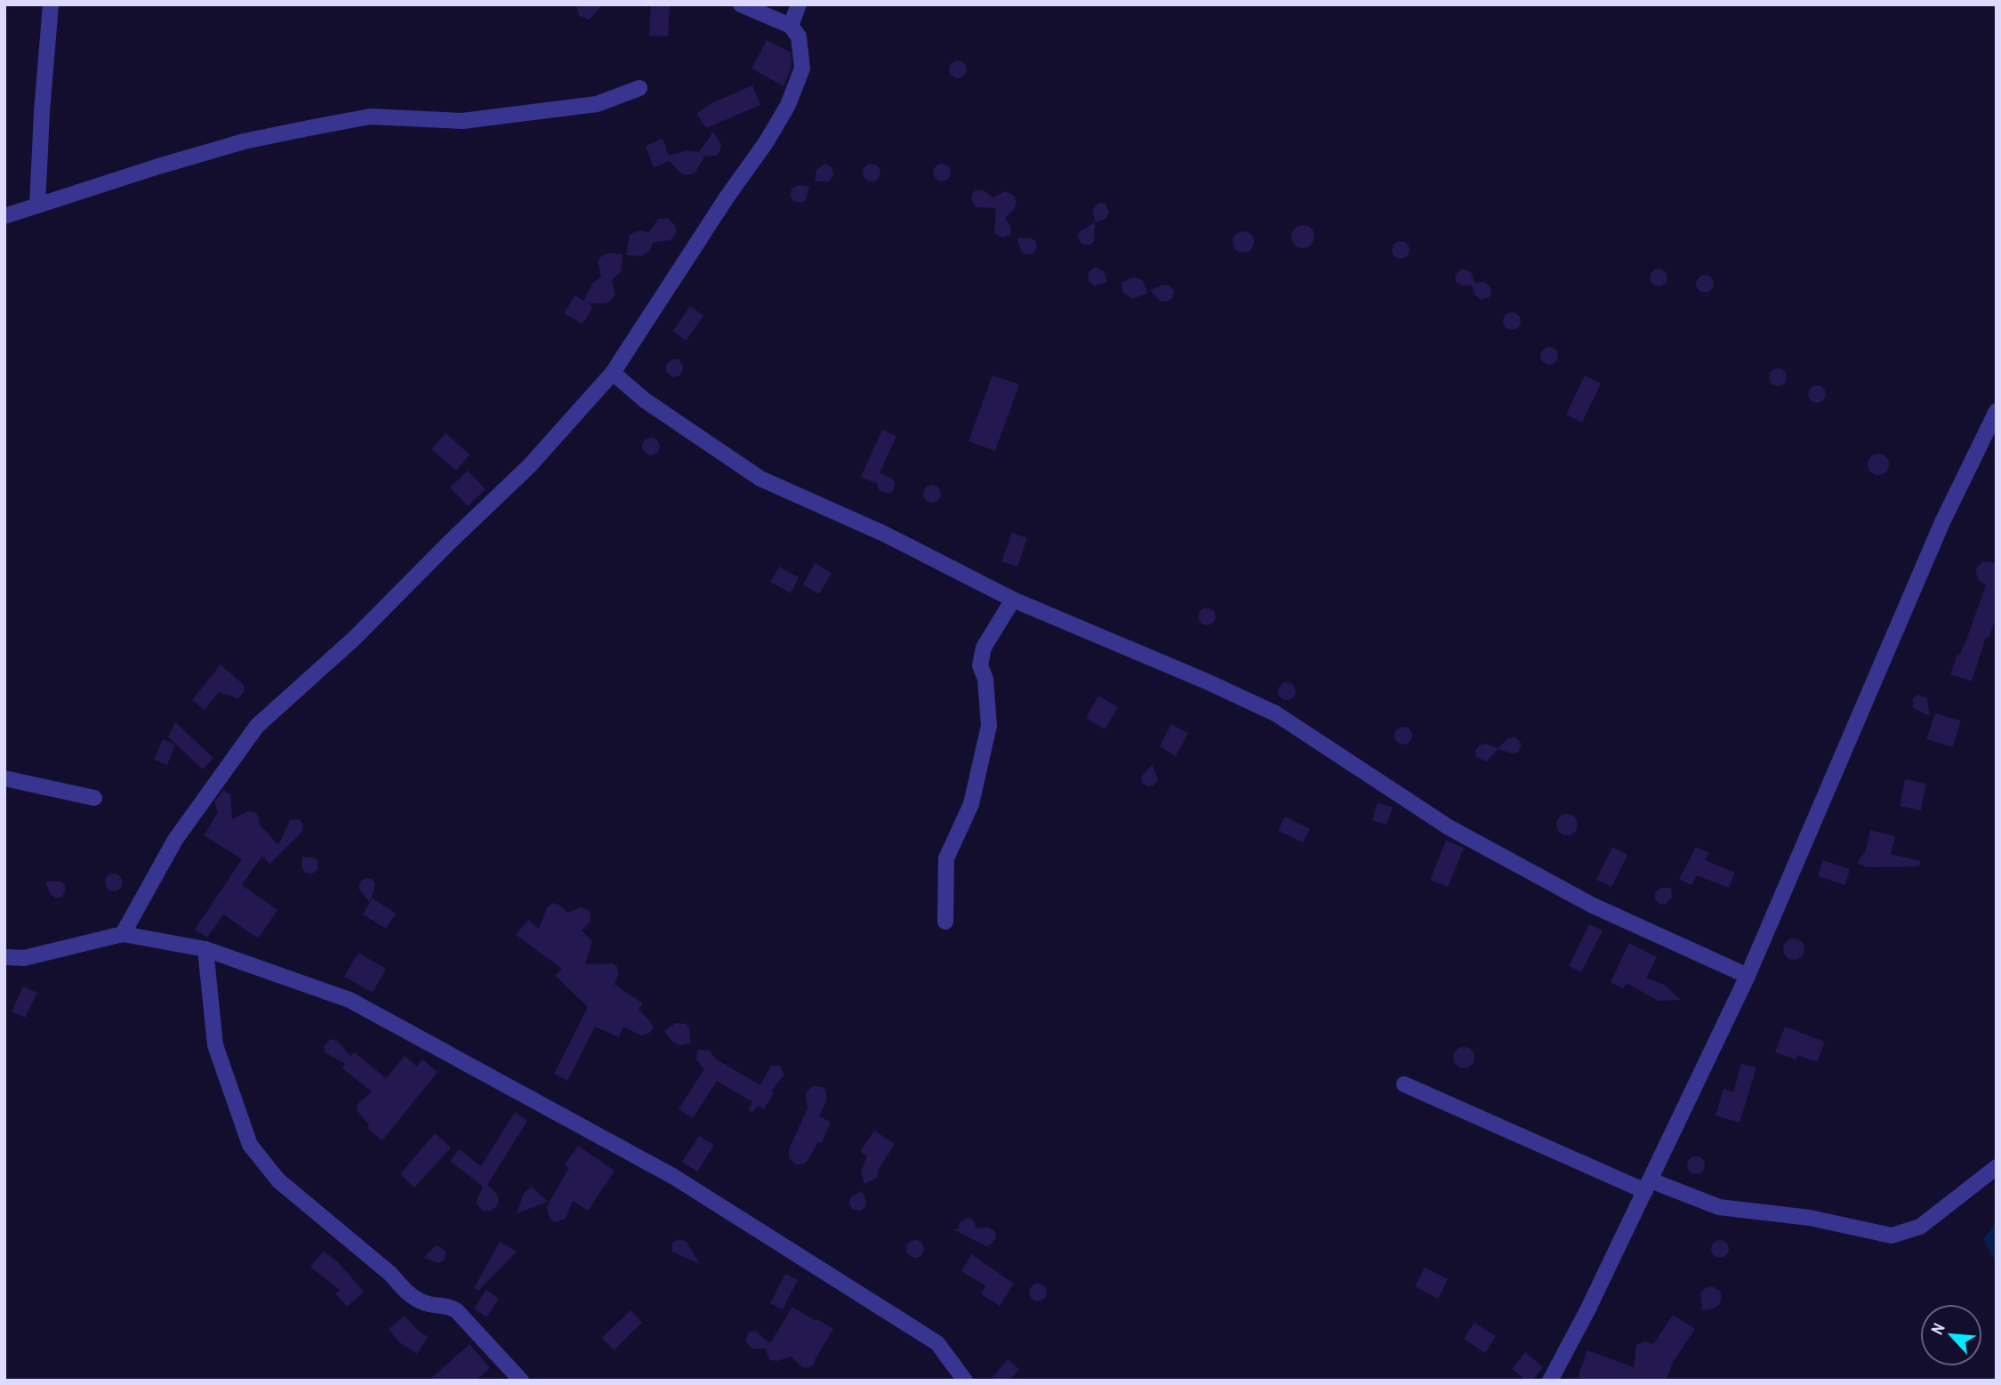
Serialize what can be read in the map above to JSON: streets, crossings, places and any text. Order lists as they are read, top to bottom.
{
  "north": "top left"
}
